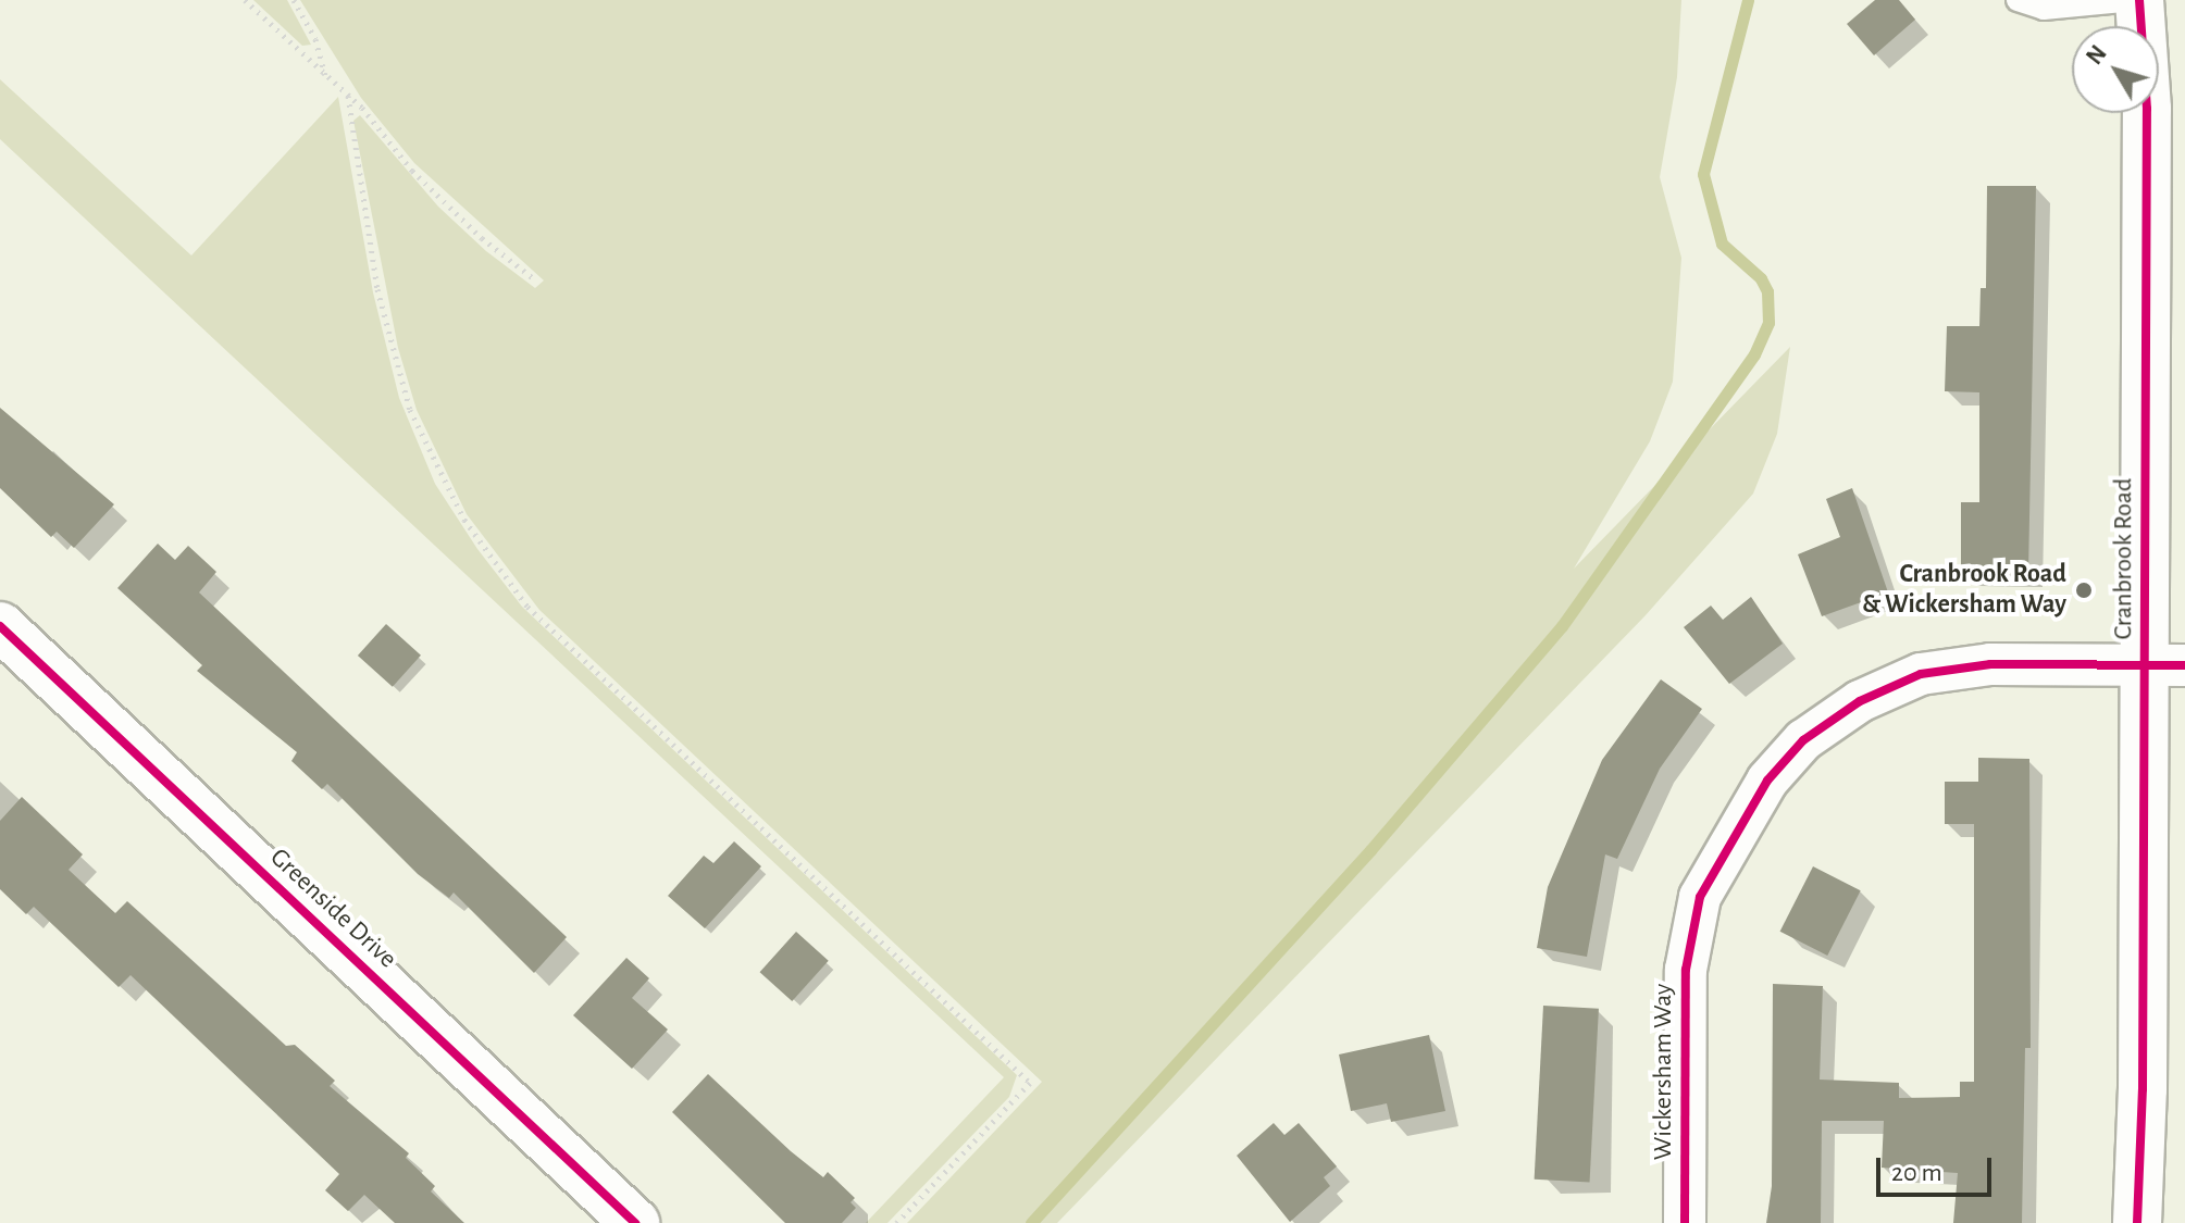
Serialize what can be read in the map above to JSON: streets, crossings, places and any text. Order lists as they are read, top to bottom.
{
  "streets": {
    "street": ["Cranbrook Road", "Greenside Drive", "Wickersham Way"]
  },
  "crossings": [
    ["Cranbrook Road", "Wickersham Way"]
  ],
  "places": ["Cranbrook Road & Wickersham Way"],
  "scale_bar": "20 m",
  "north": "top left"
}
